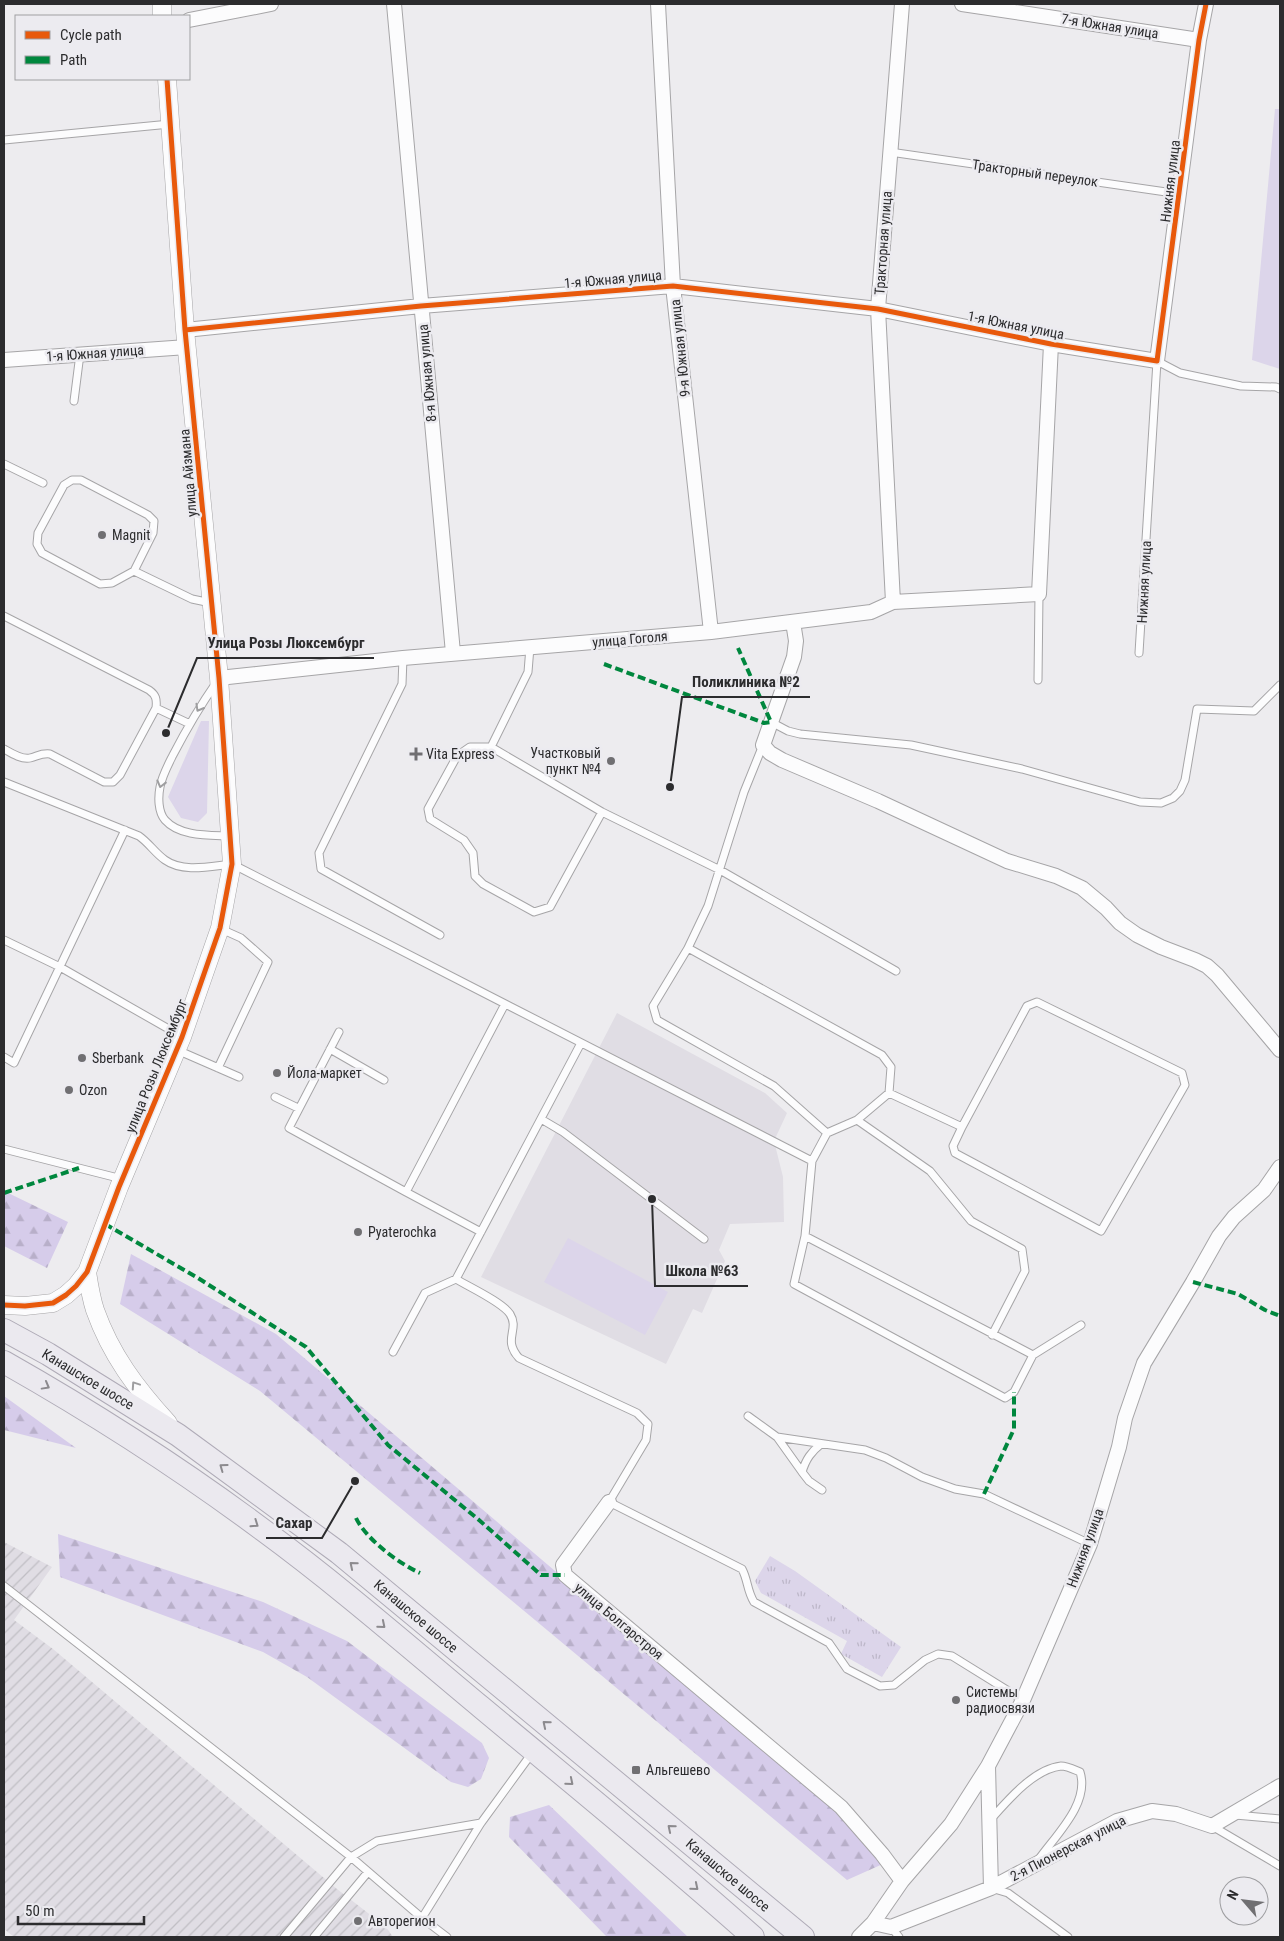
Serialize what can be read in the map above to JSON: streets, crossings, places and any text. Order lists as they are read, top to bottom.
{
  "streets": {
    "main road": ["Канашское шоссе"],
    "street": [
      "7-я Южная улица",
      "Нижняя улица",
      "Тракторная улица",
      "1-я Южная улица",
      "9-я Южная улица",
      "8-я Южная улица",
      "улица Айзмана",
      "улица Гоголя",
      "улица Розы Люксембург",
      "улица Болгарстроя",
      "2-я Пионерская улица"
    ],
    "lane": ["Тракторный переулок"]
  },
  "crossings": [
    ["7-я Южная улица", "Нижняя улица"],
    ["Тракторный переулок", "Нижняя улица"],
    ["Тракторный переулок", "Тракторная улица"],
    ["Нижняя улица", "1-я Южная улица"],
    ["Нижняя улица", "улица Болгарстроя"],
    ["Нижняя улица", "2-я Пионерская улица"],
    ["Тракторная улица", "1-я Южная улица"],
    ["Тракторная улица", "улица Гоголя"],
    ["1-я Южная улица", "9-я Южная улица"],
    ["1-я Южная улица", "8-я Южная улица"],
    ["1-я Южная улица", "улица Айзмана"],
    ["9-я Южная улица", "улица Гоголя"],
    ["8-я Южная улица", "улица Гоголя"],
    ["улица Айзмана", "улица Гоголя"],
    ["улица Айзмана", "улица Розы Люксембург"]
  ],
  "places": {
    "other": [
      "Magnit",
      "Улица Розы Люксембург",
      "Участковый пункт №4",
      "Поликлиника №2",
      "Sberbank",
      "Йола-маркет",
      "Ozon",
      "Школа №63",
      "Pyaterochka",
      "Сахар",
      "Системы радиосвязи",
      "Авторегион"
    ],
    "health": ["Vita Express"],
    "transit": ["Альгешево"]
  },
  "legend": ["Cycle path", "Path"],
  "scale_bar": "50 m",
  "north": "top left"
}
